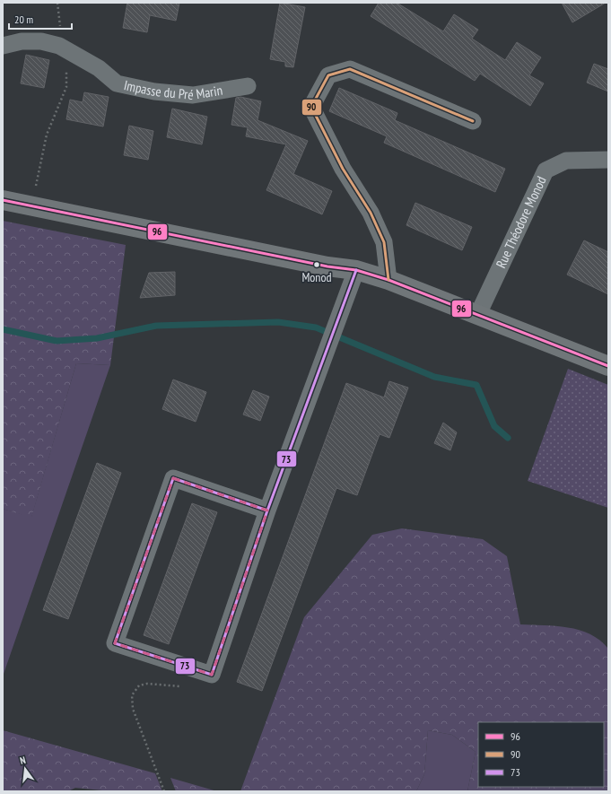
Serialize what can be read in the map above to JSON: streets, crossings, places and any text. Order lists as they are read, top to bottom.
{
  "streets": {
    "street": ["Impasse du Pré Marin", "Rue Théodore Monod"]
  },
  "places": ["Monod"],
  "lines": ["transit line 90", "transit line 96", "transit line 73"],
  "legend": ["96", "90", "73"],
  "scale_bar": "20 m",
  "north": "top"
}
